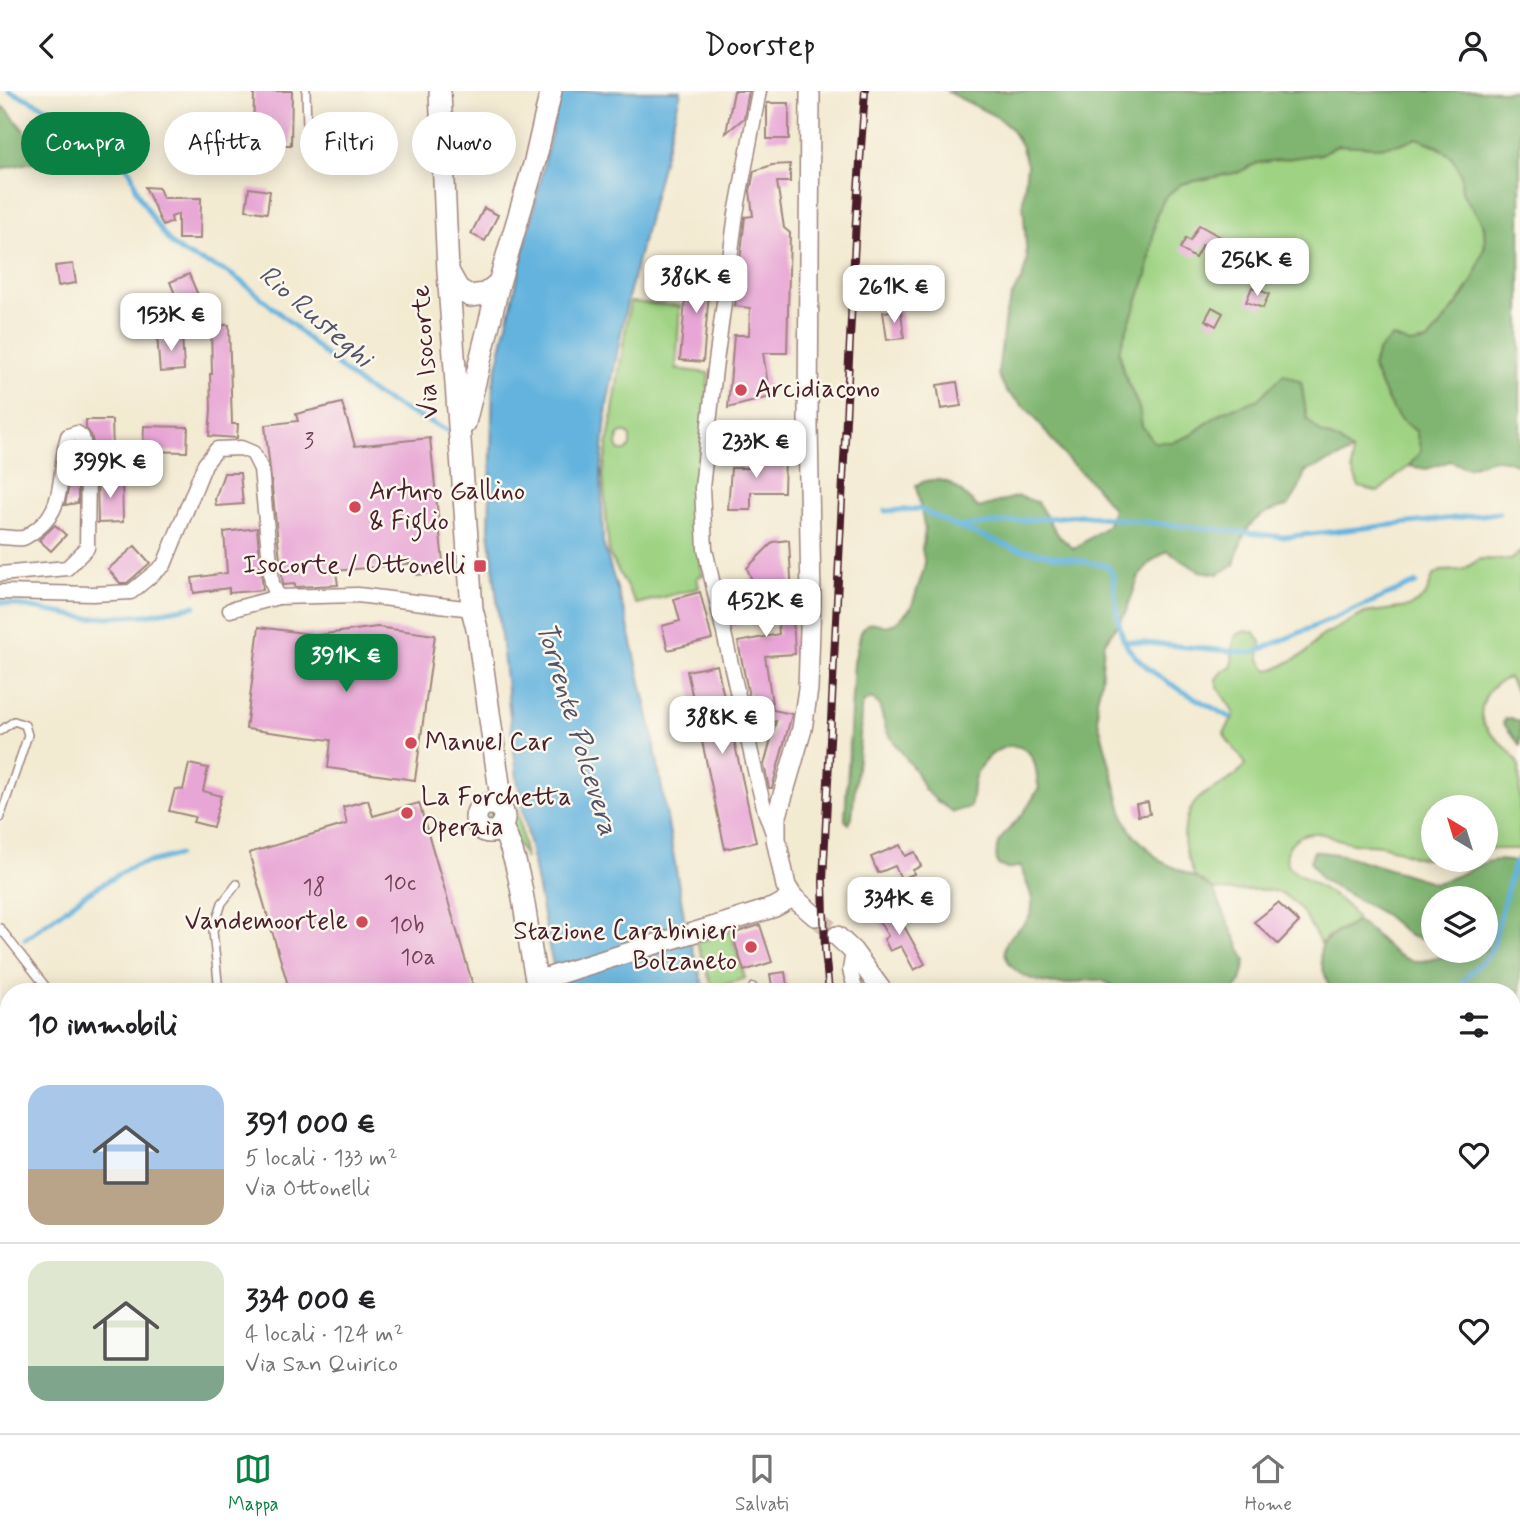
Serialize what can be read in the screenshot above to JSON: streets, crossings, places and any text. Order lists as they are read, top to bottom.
{
  "streets": {
    "main road": ["Via Isocorte"]
  },
  "water": ["Rio Rusteghi", "Torrente Polcevera"],
  "places": {
    "other": [
      "Arcidiacono",
      "Arturo Gallino & Figlio",
      "Manuel Car",
      "La Forchetta Operaia",
      "Vandemoortele",
      "Stazione Carabinieri Bolzaneto"
    ],
    "transit": ["Isocorte / Ottonelli"]
  },
  "house_numbers": [
    "3",
    "10c",
    "18",
    "10b",
    "10a"
  ],
  "north": "top left",
  "page": {
    "header": "Doorstep",
    "chip": [
      "Compra",
      "Affitta",
      "Filtri",
      "Nuovo"
    ],
    "price": [
      "256K €",
      "386K €",
      "261K €",
      "153K €",
      "233K €",
      "399K €",
      "452K €",
      "391K €",
      "388K €",
      "334K €"
    ],
    "heading": "10 immobili",
    "list": [
      {
        "name": "391 000 €",
        "note": "5 locali · 133 m² · Via Ottonelli"
      },
      {
        "name": "334 000 €",
        "note": "4 locali · 124 m² · Via San Quirico"
      }
    ],
    "tabs": ["Mappa", "Salvati", "Home"]
  }
}
